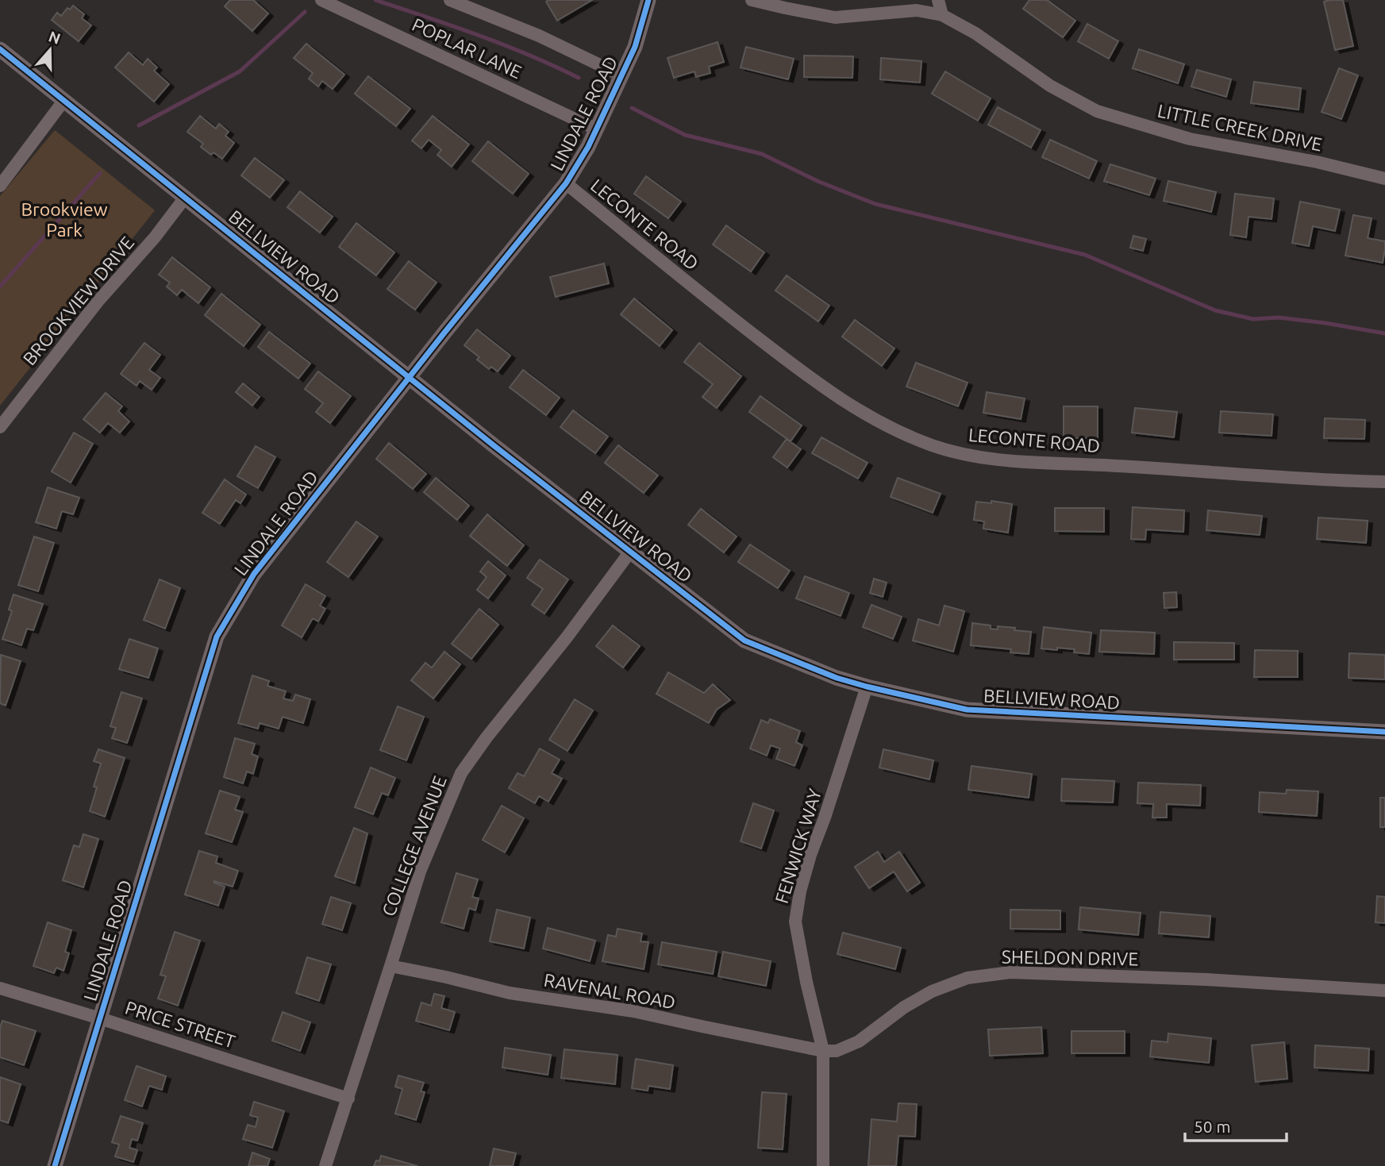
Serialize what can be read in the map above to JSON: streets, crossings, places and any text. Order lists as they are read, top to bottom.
{
  "streets": {
    "street": [
      "POPLAR LANE",
      "LINDALE ROAD",
      "LITTLE CREEK DRIVE",
      "LECONTE ROAD",
      "BELLVIEW ROAD",
      "BROOKVIEW DRIVE",
      "COLLEGE AVENUE",
      "FENWICK WAY",
      "SHELDON DRIVE",
      "RAVENAL ROAD",
      "PRICE STREET"
    ]
  },
  "crossings": [
    ["POPLAR LANE", "LINDALE ROAD"],
    ["LINDALE ROAD", "LECONTE ROAD"],
    ["LINDALE ROAD", "BELLVIEW ROAD"],
    ["LINDALE ROAD", "PRICE STREET"],
    ["BELLVIEW ROAD", "BROOKVIEW DRIVE"],
    ["BELLVIEW ROAD", "COLLEGE AVENUE"],
    ["BELLVIEW ROAD", "FENWICK WAY"],
    ["COLLEGE AVENUE", "RAVENAL ROAD"],
    ["COLLEGE AVENUE", "PRICE STREET"],
    ["FENWICK WAY", "SHELDON DRIVE"],
    ["FENWICK WAY", "RAVENAL ROAD"],
    ["SHELDON DRIVE", "RAVENAL ROAD"]
  ],
  "parks": ["Brookview Park"],
  "scale_bar": "50 m",
  "north": "top"
}
